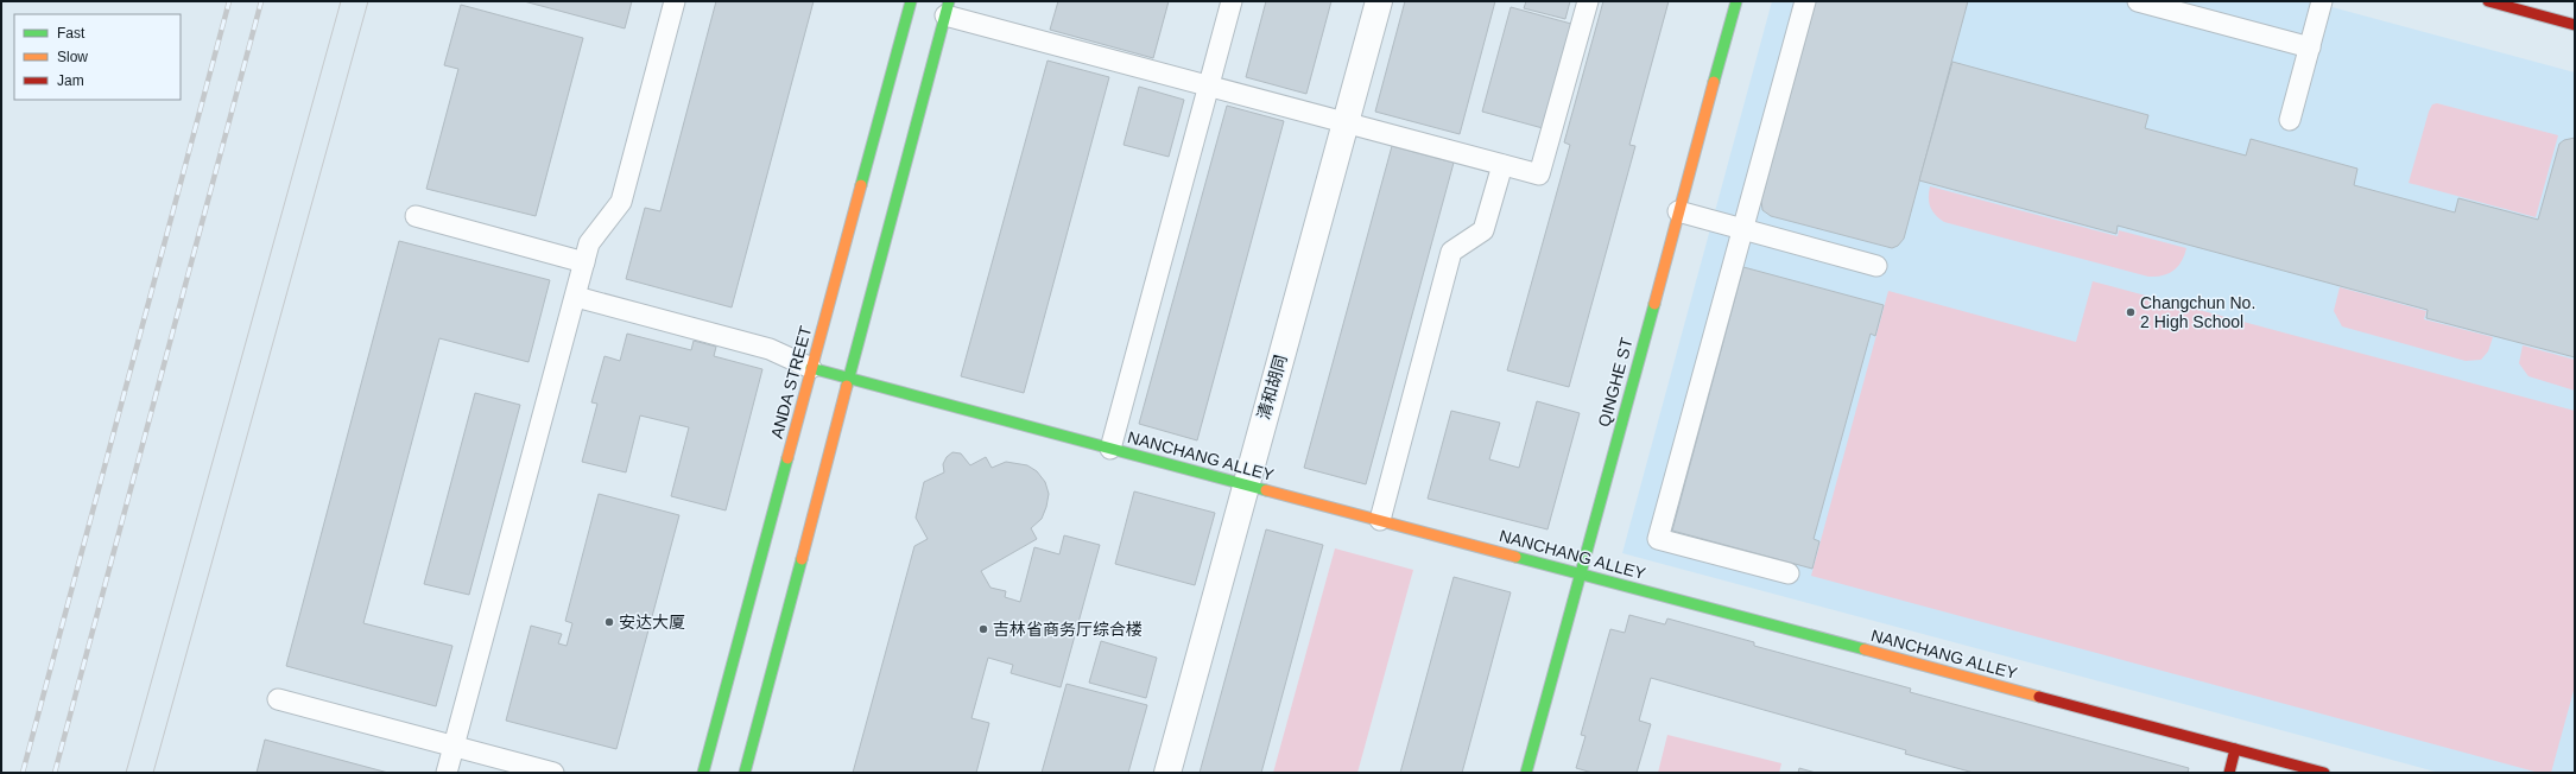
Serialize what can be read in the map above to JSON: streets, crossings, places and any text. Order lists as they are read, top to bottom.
{
  "streets": {
    "street": [
      "ANDA STREET",
      "QINGHE ST",
      "清和胡同",
      "NANCHANG ALLEY"
    ]
  },
  "crossings": [
    ["ANDA STREET", "NANCHANG ALLEY"],
    ["QINGHE ST", "NANCHANG ALLEY"],
    ["清和胡同", "NANCHANG ALLEY"]
  ],
  "places": ["Changchun No. 2 High School", "安达大厦", "吉林省商务厅综合楼"],
  "legend": ["Fast", "Slow", "Jam"]
}
